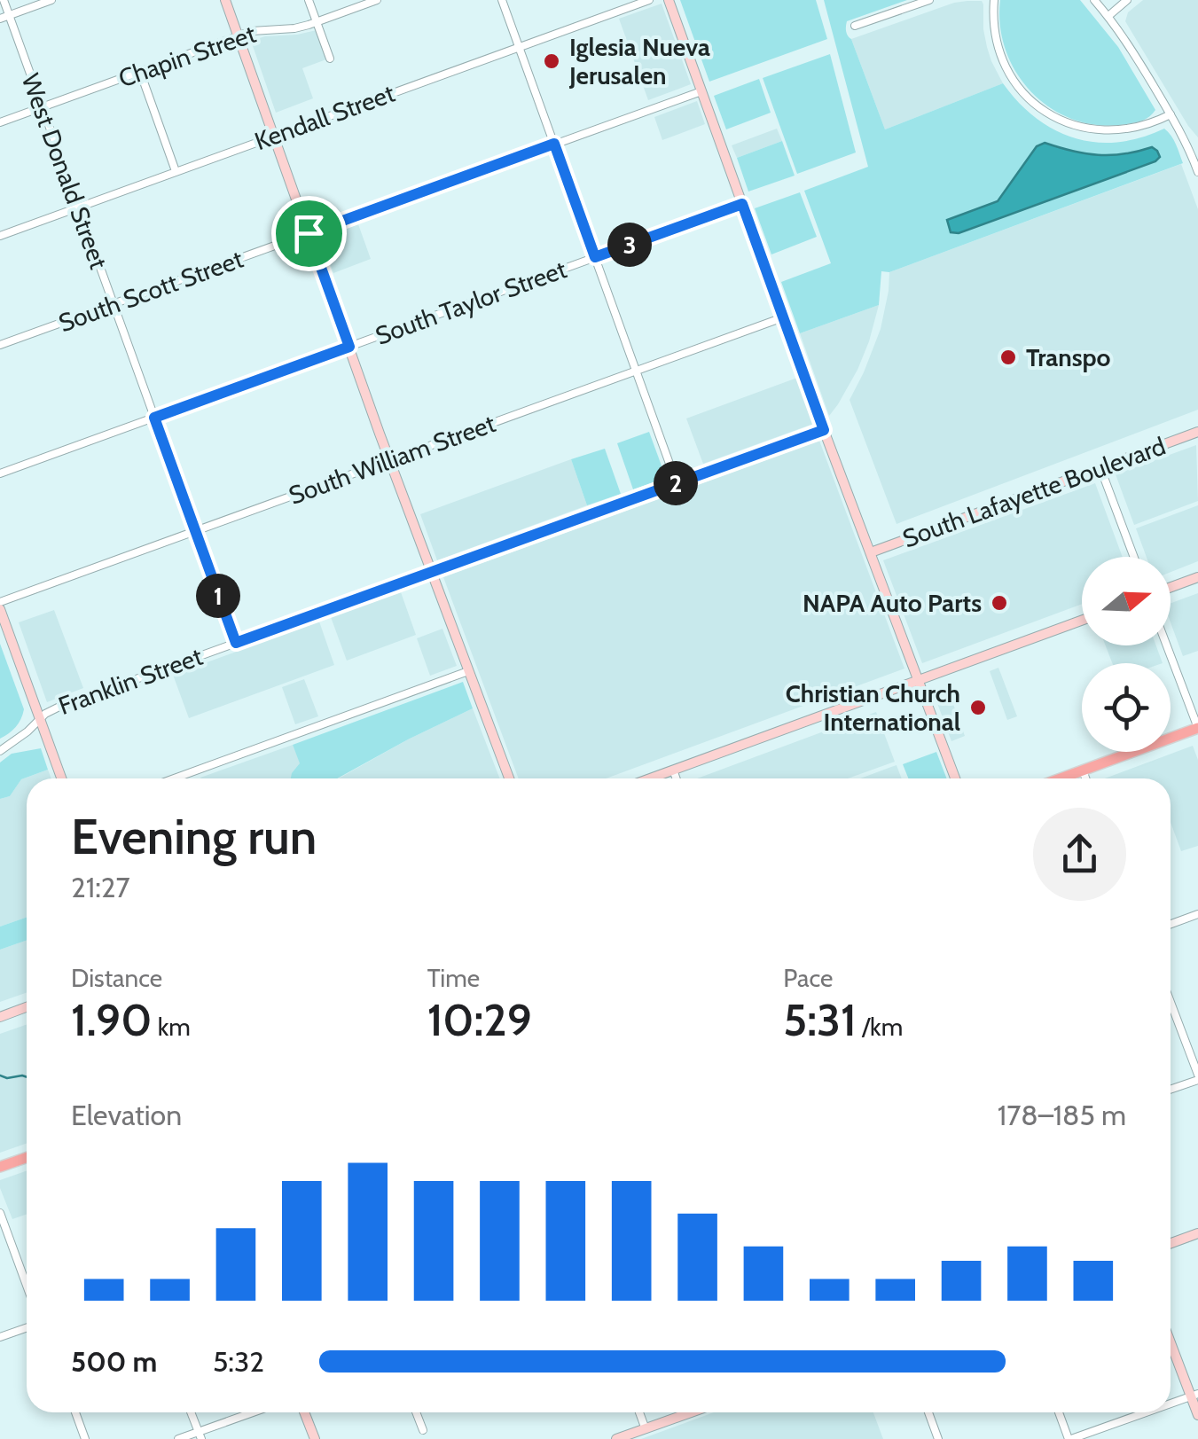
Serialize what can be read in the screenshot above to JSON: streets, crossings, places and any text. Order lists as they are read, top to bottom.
{
  "streets": {
    "street": [
      "Chapin Street",
      "Kendall Street",
      "West Donald Street",
      "South Scott Street",
      "South Taylor Street",
      "South William Street",
      "South Lafayette Boulevard",
      "Franklin Street"
    ]
  },
  "crossings": [
    ["Chapin Street", "West Donald Street"],
    ["Kendall Street", "West Donald Street"],
    ["West Donald Street", "South Scott Street"],
    ["West Donald Street", "South Taylor Street"],
    ["West Donald Street", "South William Street"],
    ["West Donald Street", "Franklin Street"]
  ],
  "places": [
    "Iglesia Nueva Jerusalen",
    "Transpo",
    "NAPA Auto Parts",
    "Christian Church International"
  ],
  "north": "right",
  "page": {
    "pins": ["3", "2", "1"],
    "heading": ["Evening run", "21:27"],
    "stats": [
      ["Distance", "1.90 km"],
      ["Time", "10:29"],
      ["Pace", "5:31 /km"]
    ],
    "chart": ["Elevation", "178–185 m"],
    "list": [
      {
        "name": "500 m",
        "note": "5:32"
      }
    ]
  }
}
